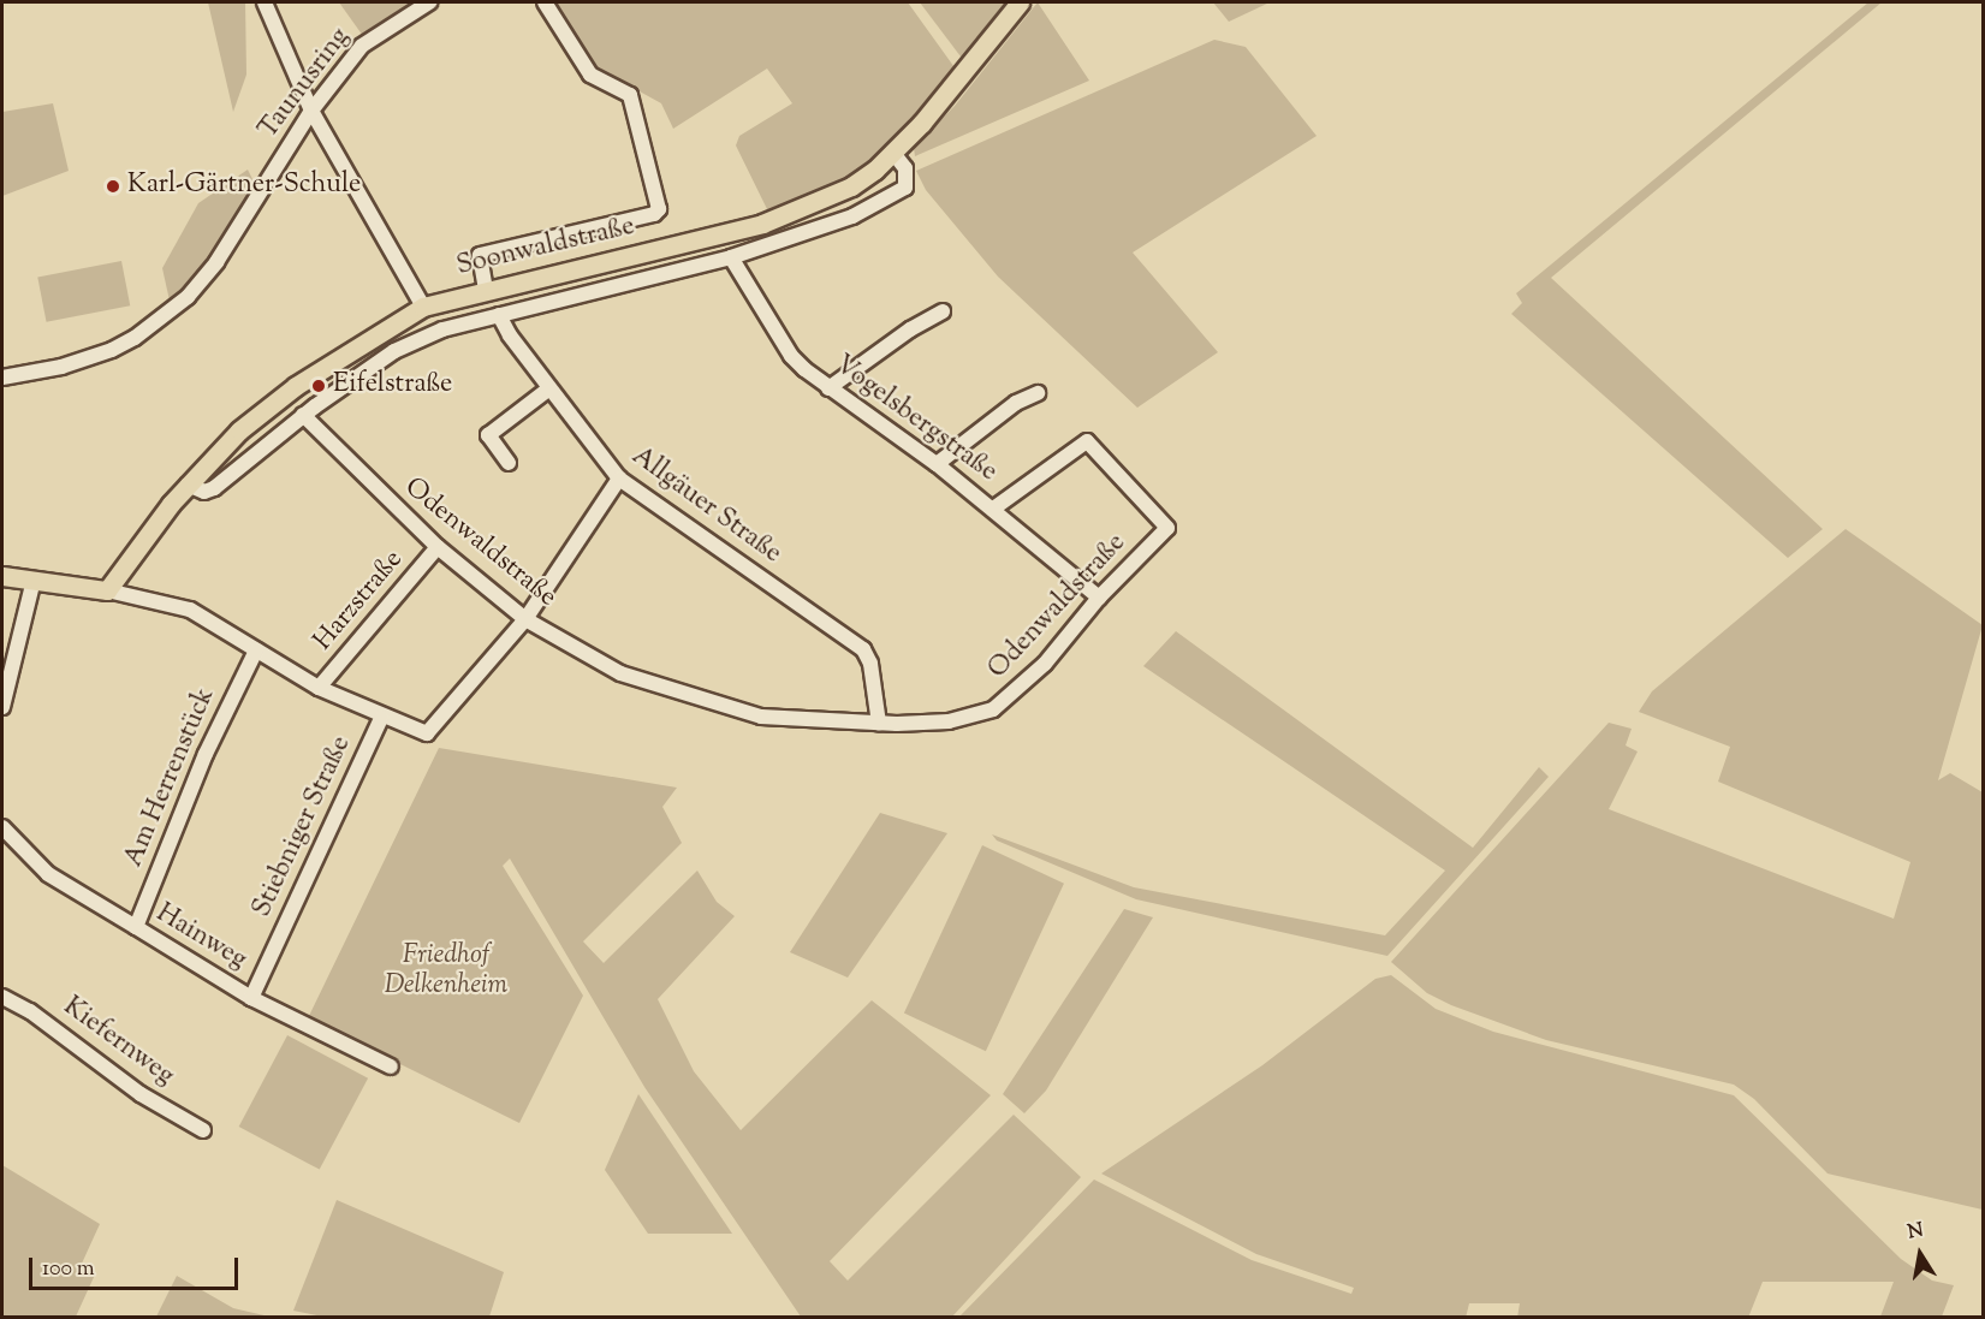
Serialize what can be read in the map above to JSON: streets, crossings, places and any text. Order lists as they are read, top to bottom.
{
  "streets": {
    "main road": ["Soonwaldstraße"],
    "street": [
      "Taunusring",
      "Vogelsbergstraße",
      "Allgäuer Straße",
      "Odenwaldstraße",
      "Harzstraße",
      "Am Herrenstück",
      "Stiebniger Straße",
      "Hainweg",
      "Kiefernweg"
    ]
  },
  "crossings": [
    ["Vogelsbergstraße", "Odenwaldstraße"],
    ["Allgäuer Straße", "Odenwaldstraße"],
    ["Odenwaldstraße", "Harzstraße"],
    ["Am Herrenstück", "Hainweg"],
    ["Stiebniger Straße", "Hainweg"]
  ],
  "parks": ["Friedhof Delkenheim"],
  "places": ["Karl-Gärtner-Schule", "Eifelstraße"],
  "scale_bar": "100 m",
  "north": "top"
}
